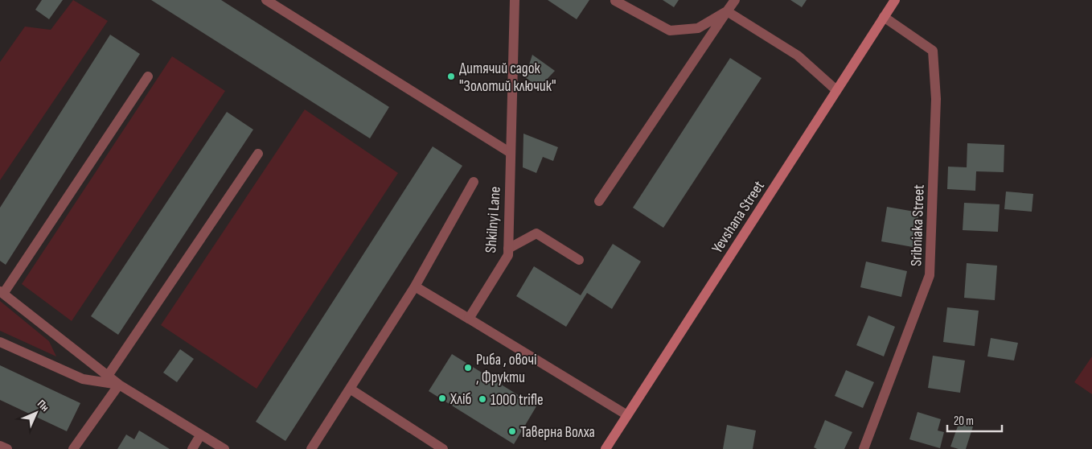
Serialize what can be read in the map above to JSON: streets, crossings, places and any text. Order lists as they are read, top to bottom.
{
  "streets": {
    "main road": ["Yevshana Street"],
    "street": ["Shkilnyi Lane", "Sribniaka Street"]
  },
  "crossings": [
    ["Yevshana Street", "Sribniaka Street"]
  ],
  "places": [
    "Дитячий садок \"Золотий ключик\"",
    "Риба , овочі , Фрукти",
    "Хліб",
    "1000 trifle",
    "Таверна Волха"
  ],
  "scale_bar": "20 m",
  "north": "top right"
}
